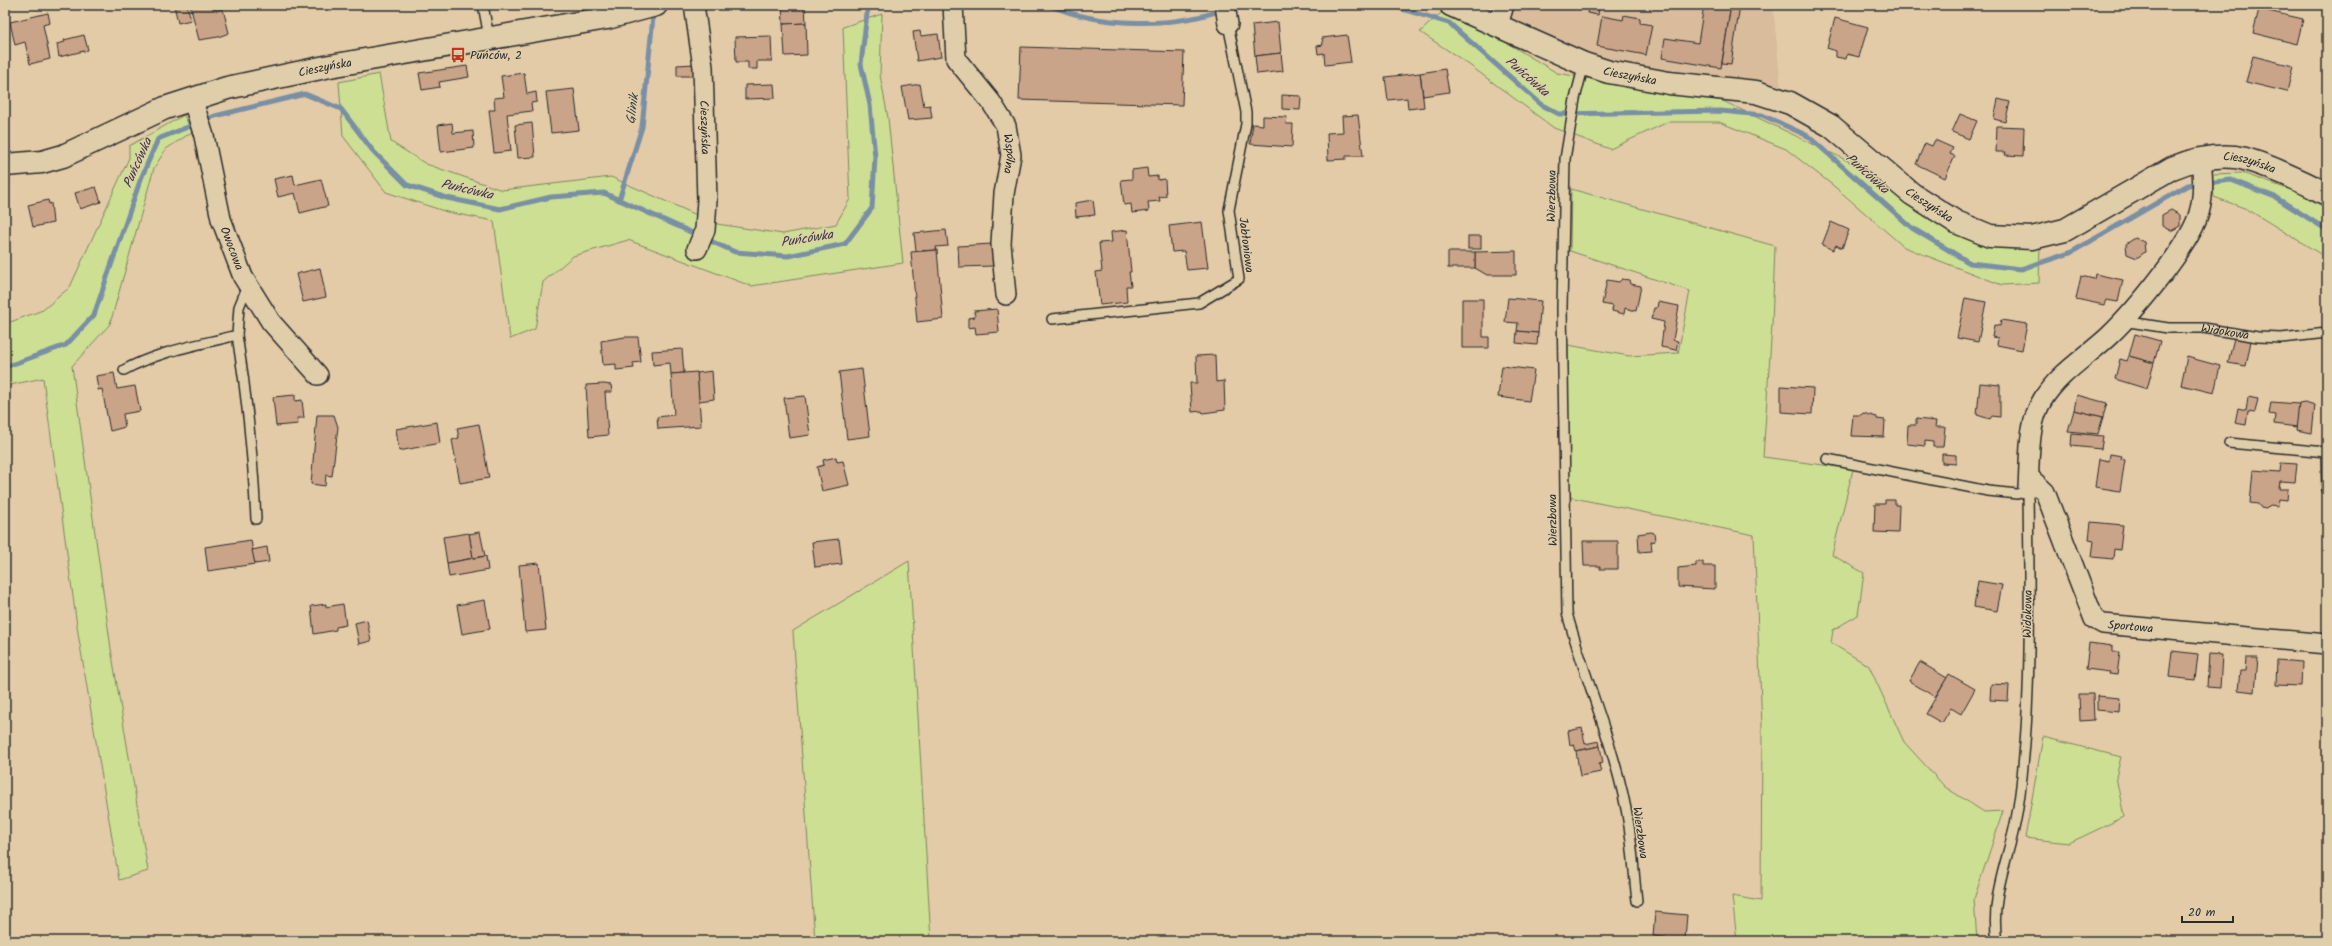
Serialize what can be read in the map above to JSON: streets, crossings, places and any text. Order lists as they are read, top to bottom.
{
  "streets": {
    "street": [
      "Cieszyńska",
      "Wspólna",
      "Owocowa",
      "Widokowa",
      "Sportowa"
    ],
    "lane": ["Wierzbowa", "Jabłoniowa"]
  },
  "crossings": [
    ["Cieszyńska", "Wierzbowa"],
    ["Cieszyńska", "Owocowa"],
    ["Cieszyńska", "Widokowa"],
    ["Widokowa", "Sportowa"]
  ],
  "water": ["Puńcówka", "Glinik"],
  "places": {
    "bus stop": ["Puńców, 2"]
  },
  "scale_bar": "20 m"
}
